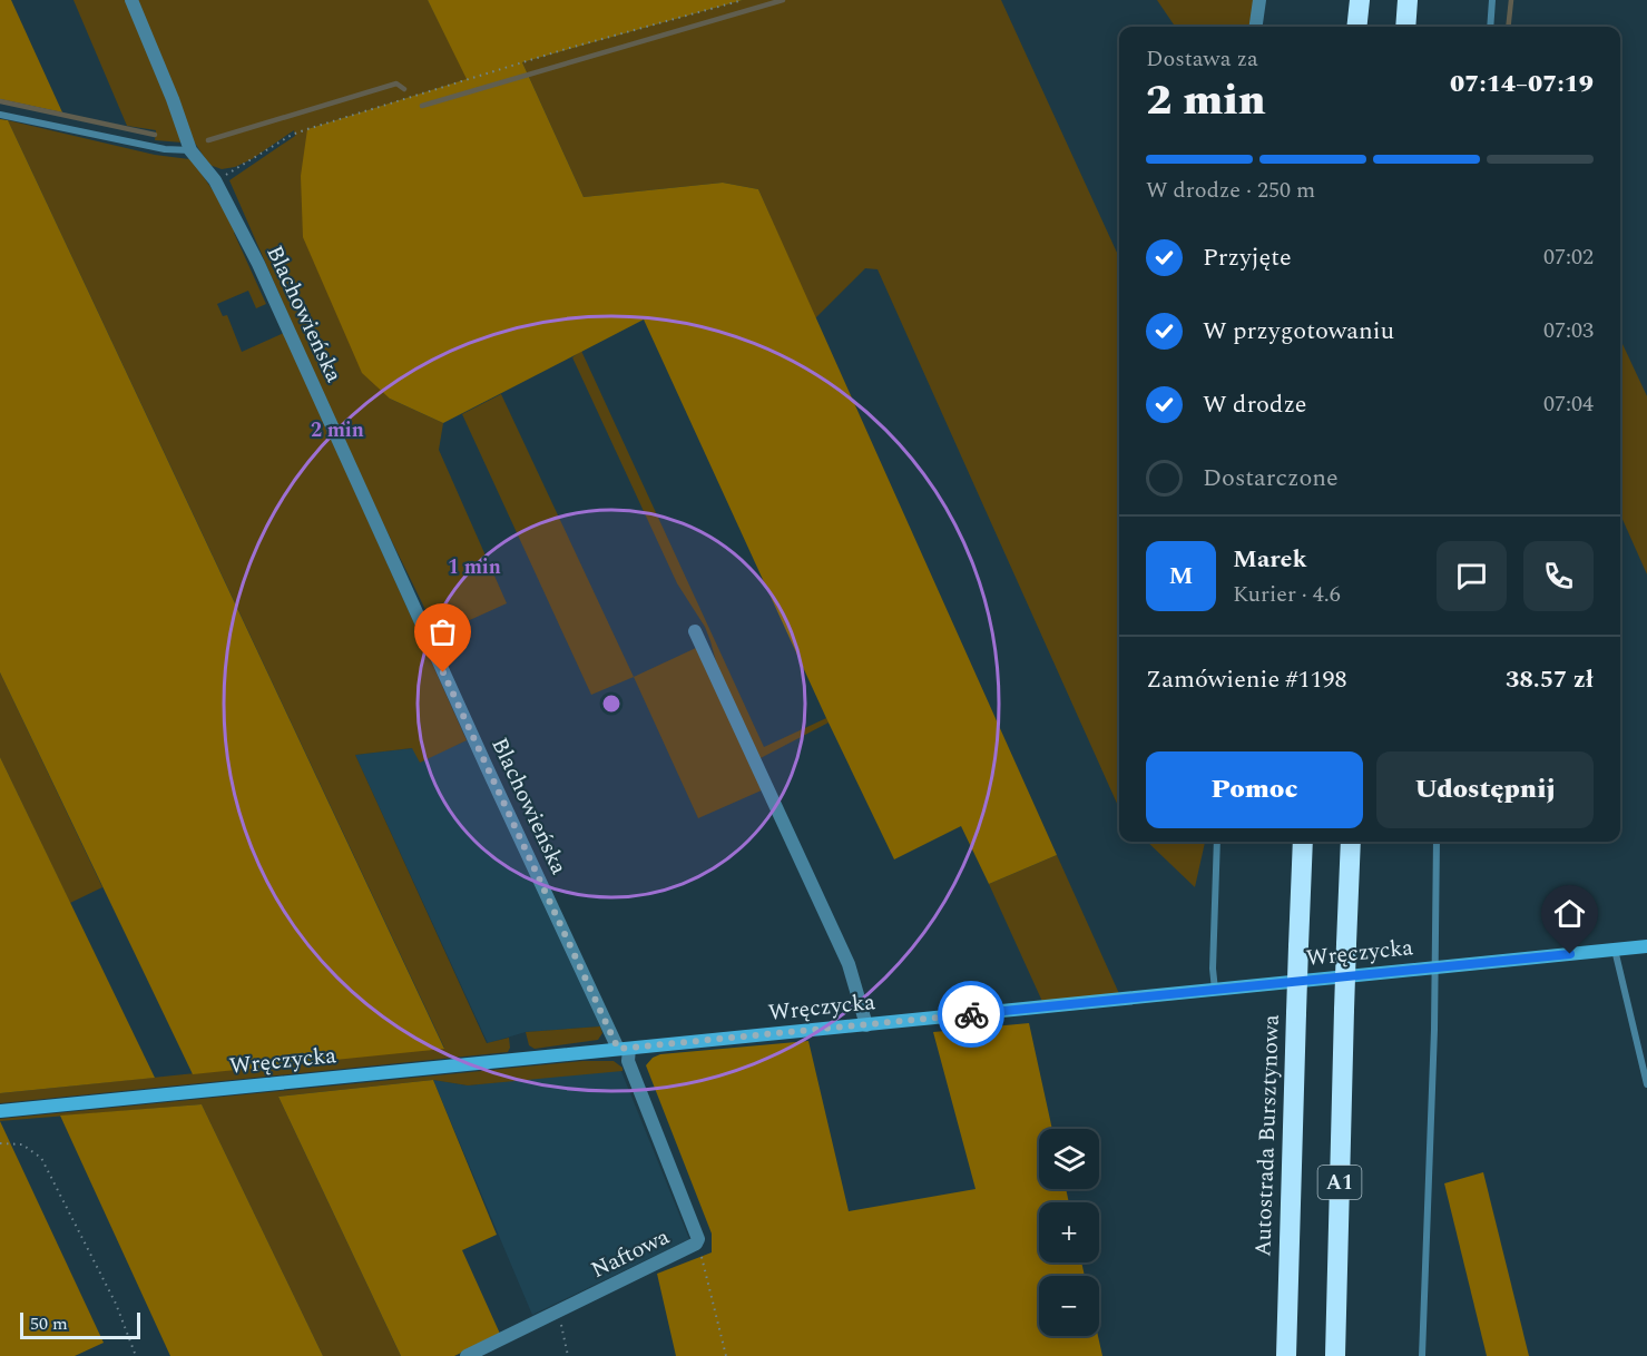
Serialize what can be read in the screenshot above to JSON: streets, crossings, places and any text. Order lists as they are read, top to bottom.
{
  "streets": {
    "highway": ["Autostrada Bursztynowa", "A1"],
    "main road": ["Wręczycka"],
    "street": ["Blachowieńska", "Naftowa"]
  },
  "crossings": [
    ["Blachowieńska", "Wręczycka"],
    ["Blachowieńska", "Naftowa"],
    ["Wręczycka", "Naftowa"]
  ],
  "scale_bar": "50 m",
  "page": {
    "heading": ["2 min", "Dostawa za", "07:14–07:19"],
    "panel": [
      "Marek",
      "Kurier · 4.6",
      "Zamówienie #1198",
      "38.57 zł"
    ],
    "bar": "W drodze · 250 m",
    "list": [
      ["Przyjęte", "07:02"],
      ["W przygotowaniu", "07:03"],
      ["W drodze", "07:04"],
      "Dostarczone"
    ],
    "round": "M",
    "buttons": ["Pomoc", "Udostępnij"],
    "map_buttons": ["+", "−"],
    "scale": "50 m"
  },
  "rings": ["2 min", "1 min"]
}
